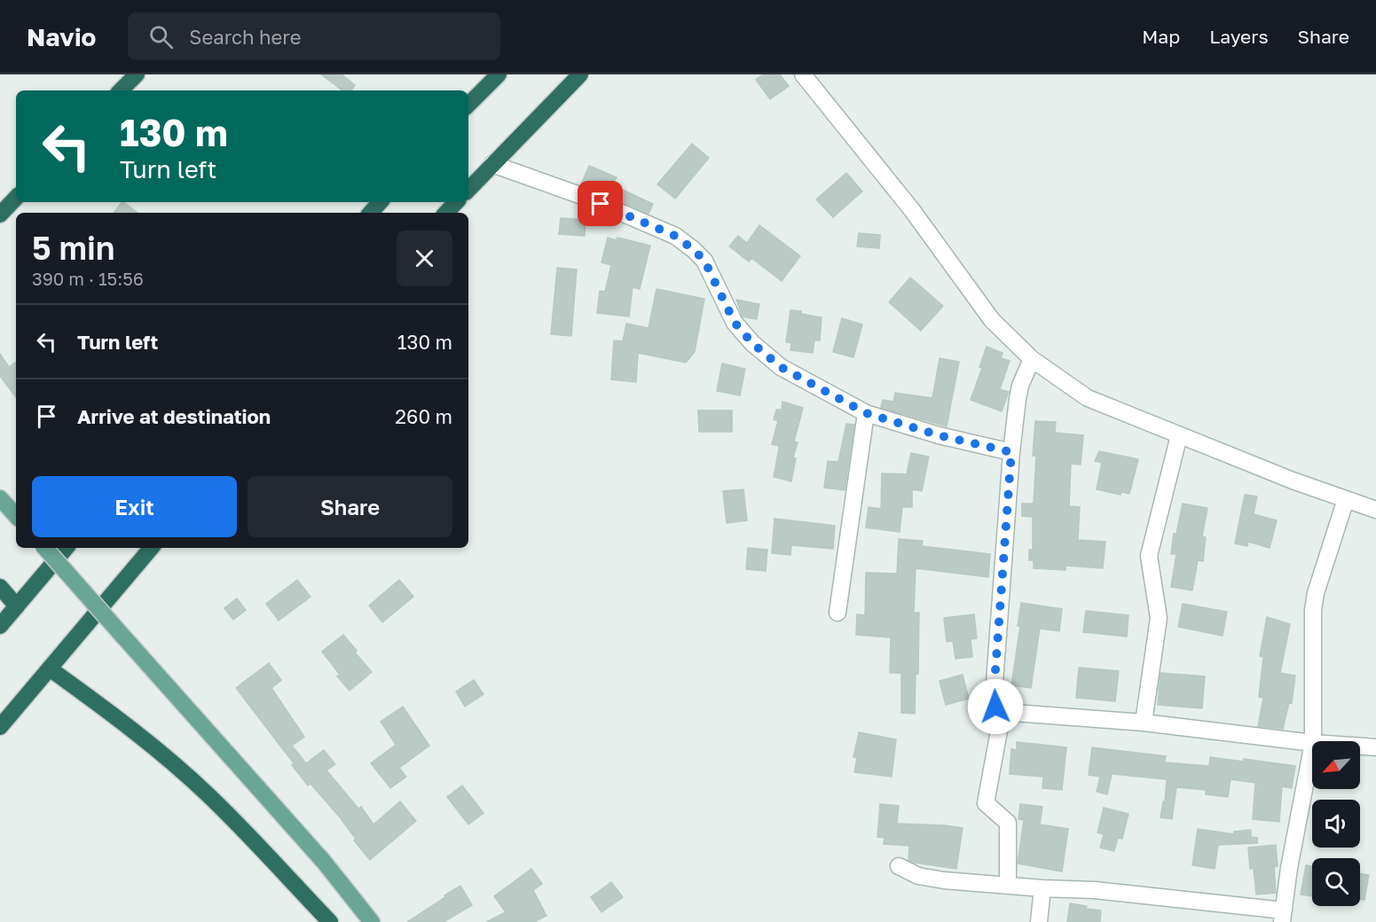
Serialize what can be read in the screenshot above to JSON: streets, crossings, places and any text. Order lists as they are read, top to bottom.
{
  "north": "bottom left",
  "page": {
    "header": "Navio",
    "search": "Search here",
    "nav": ["Map", "Layers", "Share"],
    "turn": ["130 m", "Turn left"],
    "heading": ["5 min", "390 m · 15:56"],
    "list": [
      {
        "name": "Turn left",
        "value": "130 m"
      },
      {
        "name": "Arrive at destination",
        "value": "260 m"
      }
    ],
    "buttons": ["Exit", "Share"]
  }
}
